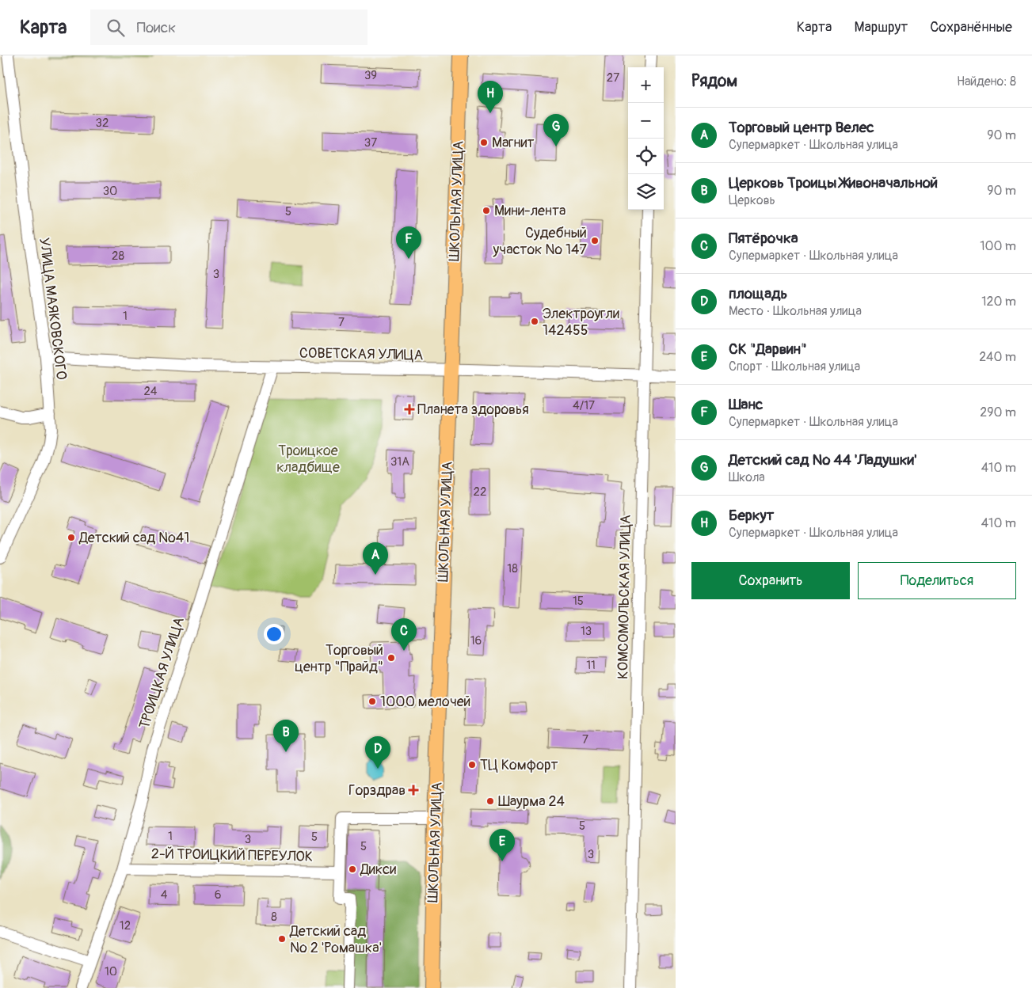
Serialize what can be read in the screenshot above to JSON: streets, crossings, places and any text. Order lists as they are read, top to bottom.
{
  "streets": {
    "main road": ["ШКОЛЬНАЯ УЛИЦА"],
    "street": [
      "УЛИЦА МАЯКОВСКОГО",
      "СОВЕТСКАЯ УЛИЦА",
      "КОМСОМОЛЬСКАЯ УЛИЦА",
      "ТРОИЦКАЯ УЛИЦА",
      "2-Й ТРОИЦКИЙ ПЕРЕУЛОК"
    ]
  },
  "crossings": [
    ["ШКОЛЬНАЯ УЛИЦА", "СОВЕТСКАЯ УЛИЦА"],
    ["УЛИЦА МАЯКОВСКОГО", "СОВЕТСКАЯ УЛИЦА"],
    ["СОВЕТСКАЯ УЛИЦА", "КОМСОМОЛЬСКАЯ УЛИЦА"],
    ["СОВЕТСКАЯ УЛИЦА", "ТРОИЦКАЯ УЛИЦА"],
    ["ТРОИЦКАЯ УЛИЦА", "2-Й ТРОИЦКИЙ ПЕРЕУЛОК"]
  ],
  "parks": ["Троицкое кладбище"],
  "places": {
    "other": [
      "Магнит",
      "Мини-лента",
      "Судебный участок № 147",
      "Электроугли 142455",
      "Детский сад №41",
      "Торговый центр \"Прайд\"",
      "1000 мелочей",
      "ТЦ Комфорт",
      "Шаурма 24",
      "Дикси",
      "Детский сад № 2 'Ромашка'"
    ],
    "health": ["Планета здоровья", "Горздрав"]
  },
  "house_numbers": [
    "39",
    "27",
    "32",
    "37",
    "30",
    "5",
    "28",
    "3",
    "1",
    "7",
    "24",
    "4/17",
    "31А",
    "22",
    "18",
    "15",
    "13",
    "16",
    "11",
    "7",
    "5",
    "1",
    "5",
    "3",
    "5",
    "3",
    "4",
    "6",
    "8",
    "12",
    "10"
  ],
  "page": {
    "header": "Карта",
    "search": "Поиск",
    "nav": ["Карта", "Маршрут", "Сохранённые"],
    "heading": ["Рядом", "Найдено: 8"],
    "map_buttons": ["+", "−"],
    "pins": [
      "H",
      "G",
      "F",
      "A",
      "C",
      "B",
      "D",
      "E"
    ],
    "list": [
      {
        "mark": "A",
        "name": "Торговый центр Велес",
        "note": "Супермаркет · Школьная улица",
        "value": "90 m"
      },
      {
        "mark": "B",
        "name": "Церковь Троицы Живоначальной",
        "note": "Церковь",
        "value": "90 m"
      },
      {
        "mark": "C",
        "name": "Пятёрочка",
        "note": "Супермаркет · Школьная улица",
        "value": "100 m"
      },
      {
        "mark": "D",
        "name": "площадь",
        "note": "Место · Школьная улица",
        "value": "120 m"
      },
      {
        "mark": "E",
        "name": "СК \"Дарвин\"",
        "note": "Спорт · Школьная улица",
        "value": "240 m"
      },
      {
        "mark": "F",
        "name": "Шанс",
        "note": "Супермаркет · Школьная улица",
        "value": "290 m"
      },
      {
        "mark": "G",
        "name": "Детский сад № 44 'Ладушки'",
        "note": "Школа",
        "value": "410 m"
      },
      {
        "mark": "H",
        "name": "Беркут",
        "note": "Супермаркет · Школьная улица",
        "value": "410 m"
      }
    ],
    "buttons": ["Сохранить", "Поделиться"]
  }
}
